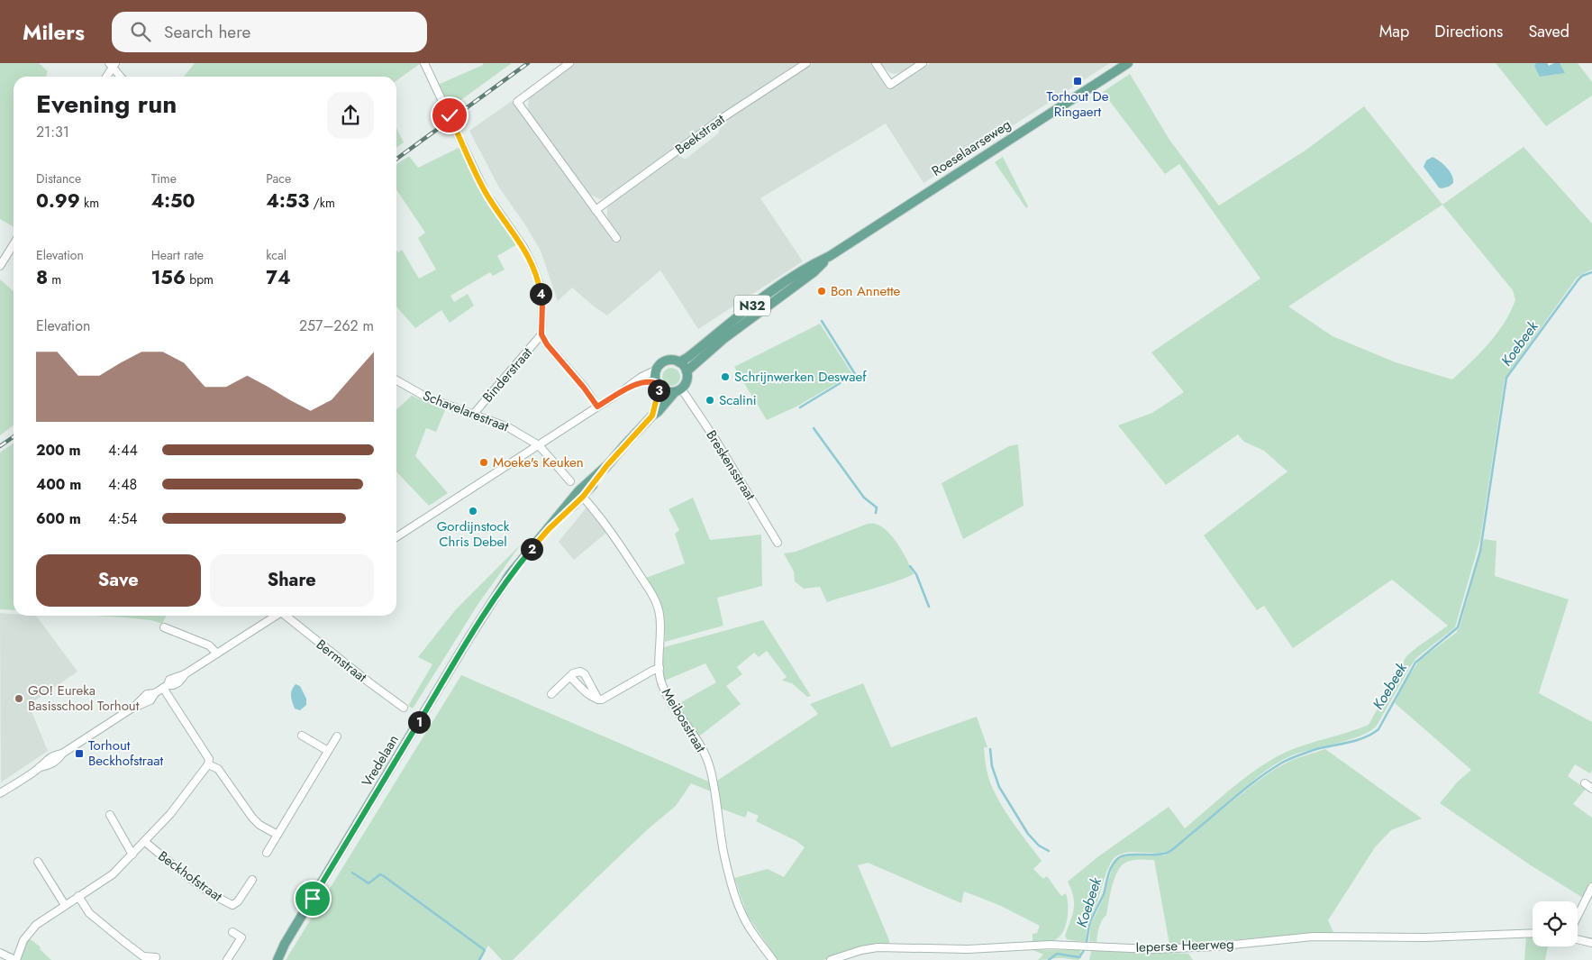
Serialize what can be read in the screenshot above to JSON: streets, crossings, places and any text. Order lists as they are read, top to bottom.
{
  "streets": {
    "main road": ["Roeselaarseweg", "N32", "Vredelaan"],
    "street": [
      "Beekstraat",
      "Binderstraat",
      "Schavelarestraat",
      "Breskensstraat",
      "Bermstraat",
      "Meibosstraat",
      "Beckhofstraat",
      "Ieperse Heerweg"
    ]
  },
  "crossings": [
    ["Roeselaarseweg", "N32"],
    ["Roeselaarseweg", "Breskensstraat"],
    ["Roeselaarseweg", "Vredelaan"],
    ["N32", "Schavelarestraat"],
    ["N32", "Breskensstraat"],
    ["N32", "Vredelaan"],
    ["Binderstraat", "Schavelarestraat"],
    ["Breskensstraat", "Vredelaan"],
    ["Meibosstraat", "Vredelaan"]
  ],
  "water": ["Koebeek"],
  "places": {
    "transit": ["Torhout De Ringaert", "Torhout Beckhofstraat"],
    "other": [
      "Bon Annette",
      "Schrijnwerken Deswaef",
      "Scalini",
      "Moeke's Keuken",
      "Gordijnstock Chris Debel",
      "GO! Eureka Basisschool Torhout"
    ]
  },
  "page": {
    "header": "Milers",
    "search": "Search here",
    "nav": ["Map", "Directions", "Saved"],
    "heading": ["Evening run", "21:31"],
    "stats": [
      ["Distance", "0.99 km"],
      ["Time", "4:50"],
      ["Pace", "4:53 /km"],
      ["Elevation", "8 m"],
      ["Heart rate", "156 bpm"],
      ["kcal", "74"]
    ],
    "pins": [
      "4",
      "3",
      "2",
      "1"
    ],
    "chart": ["Elevation", "257–262 m"],
    "list": [
      {
        "name": "200 m",
        "note": "4:44"
      },
      {
        "name": "400 m",
        "note": "4:48"
      },
      {
        "name": "600 m",
        "note": "4:54"
      }
    ],
    "buttons": ["Save", "Share"]
  }
}
